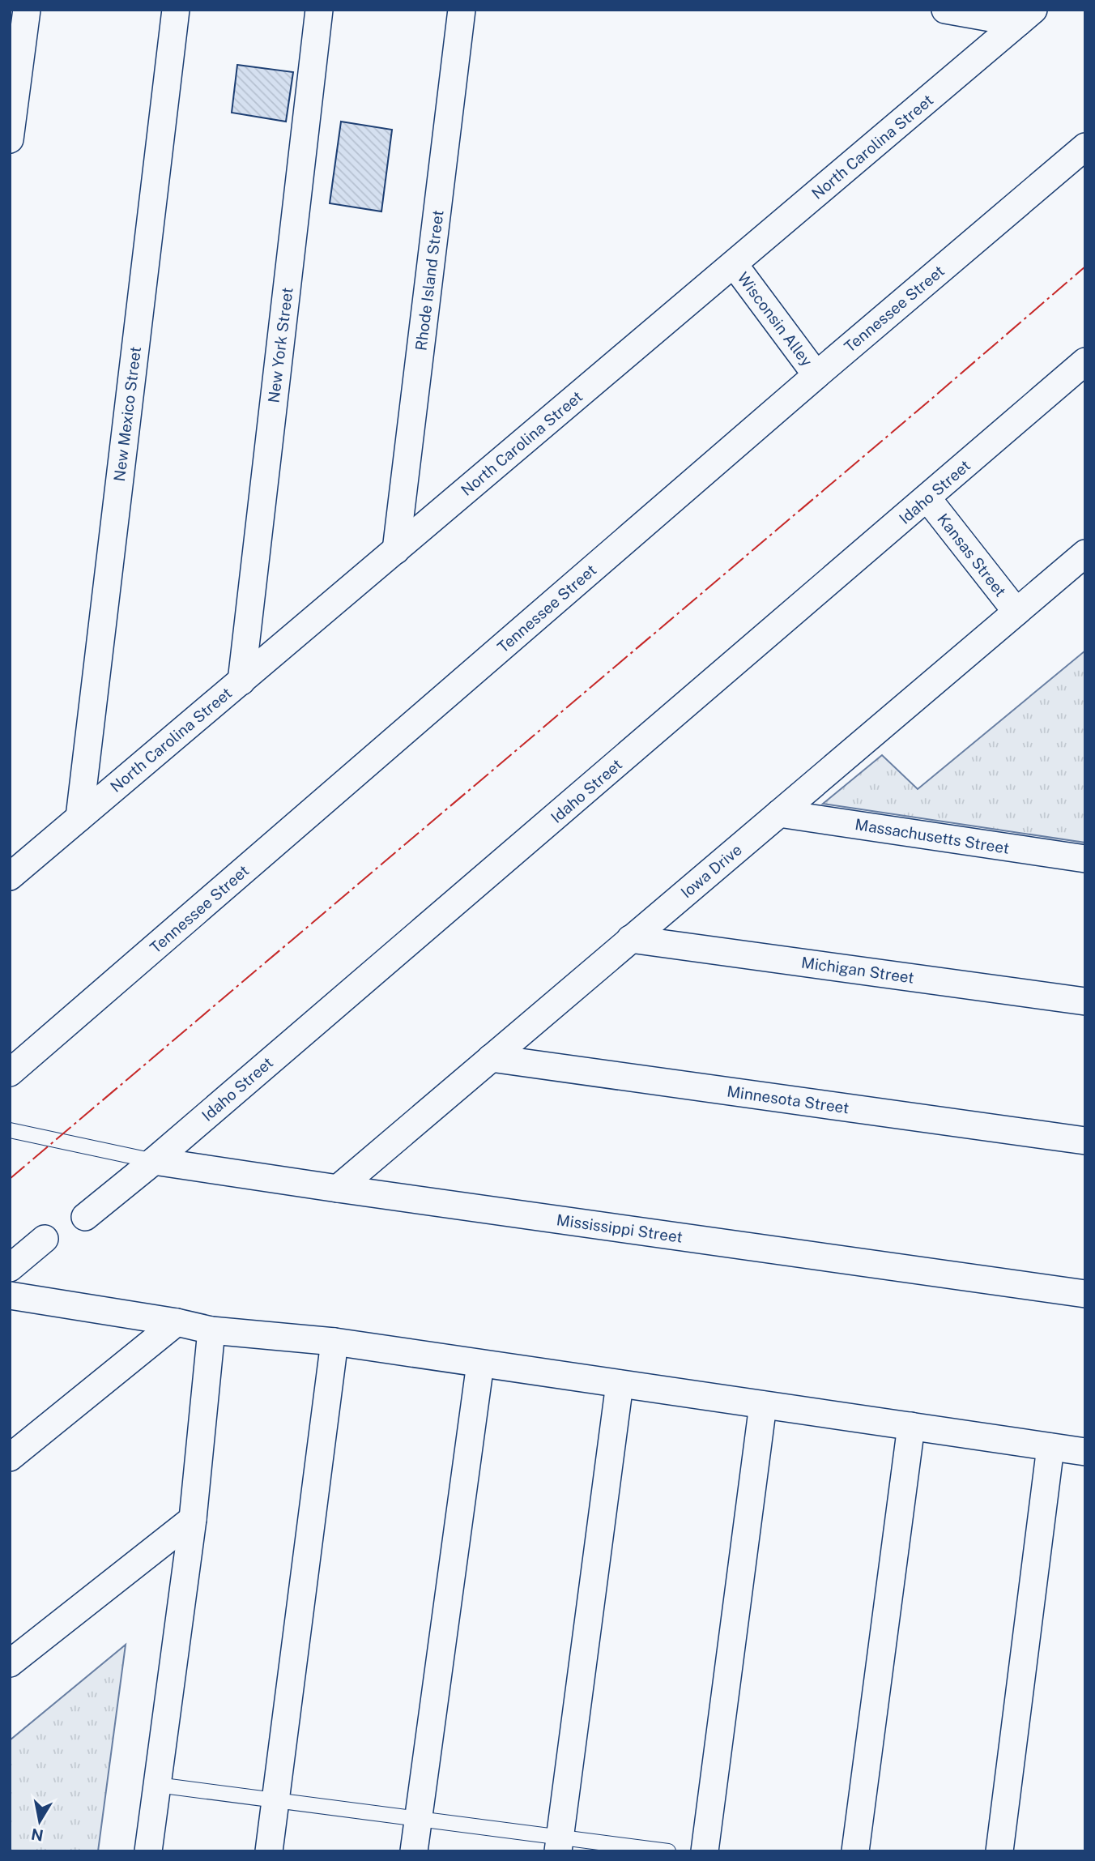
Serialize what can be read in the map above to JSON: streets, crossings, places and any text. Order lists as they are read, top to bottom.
{
  "streets": {
    "street": [
      "North Carolina Street",
      "Rhode Island Street",
      "Tennessee Street",
      "Wisconsin Alley",
      "New York Street",
      "New Mexico Street",
      "Idaho Street",
      "Kansas Street",
      "Massachusetts Street",
      "Iowa Drive",
      "Michigan Street",
      "Minnesota Street",
      "Mississippi Street"
    ]
  },
  "crossings": [
    ["North Carolina Street", "Rhode Island Street"],
    ["North Carolina Street", "Wisconsin Alley"],
    ["North Carolina Street", "New York Street"],
    ["North Carolina Street", "New Mexico Street"],
    ["Tennessee Street", "Wisconsin Alley"],
    ["Idaho Street", "Kansas Street"],
    ["Idaho Street", "Mississippi Street"],
    ["Kansas Street", "Iowa Drive"],
    ["Massachusetts Street", "Iowa Drive"],
    ["Iowa Drive", "Michigan Street"],
    ["Iowa Drive", "Minnesota Street"],
    ["Iowa Drive", "Mississippi Street"]
  ],
  "north": "bottom"
}
